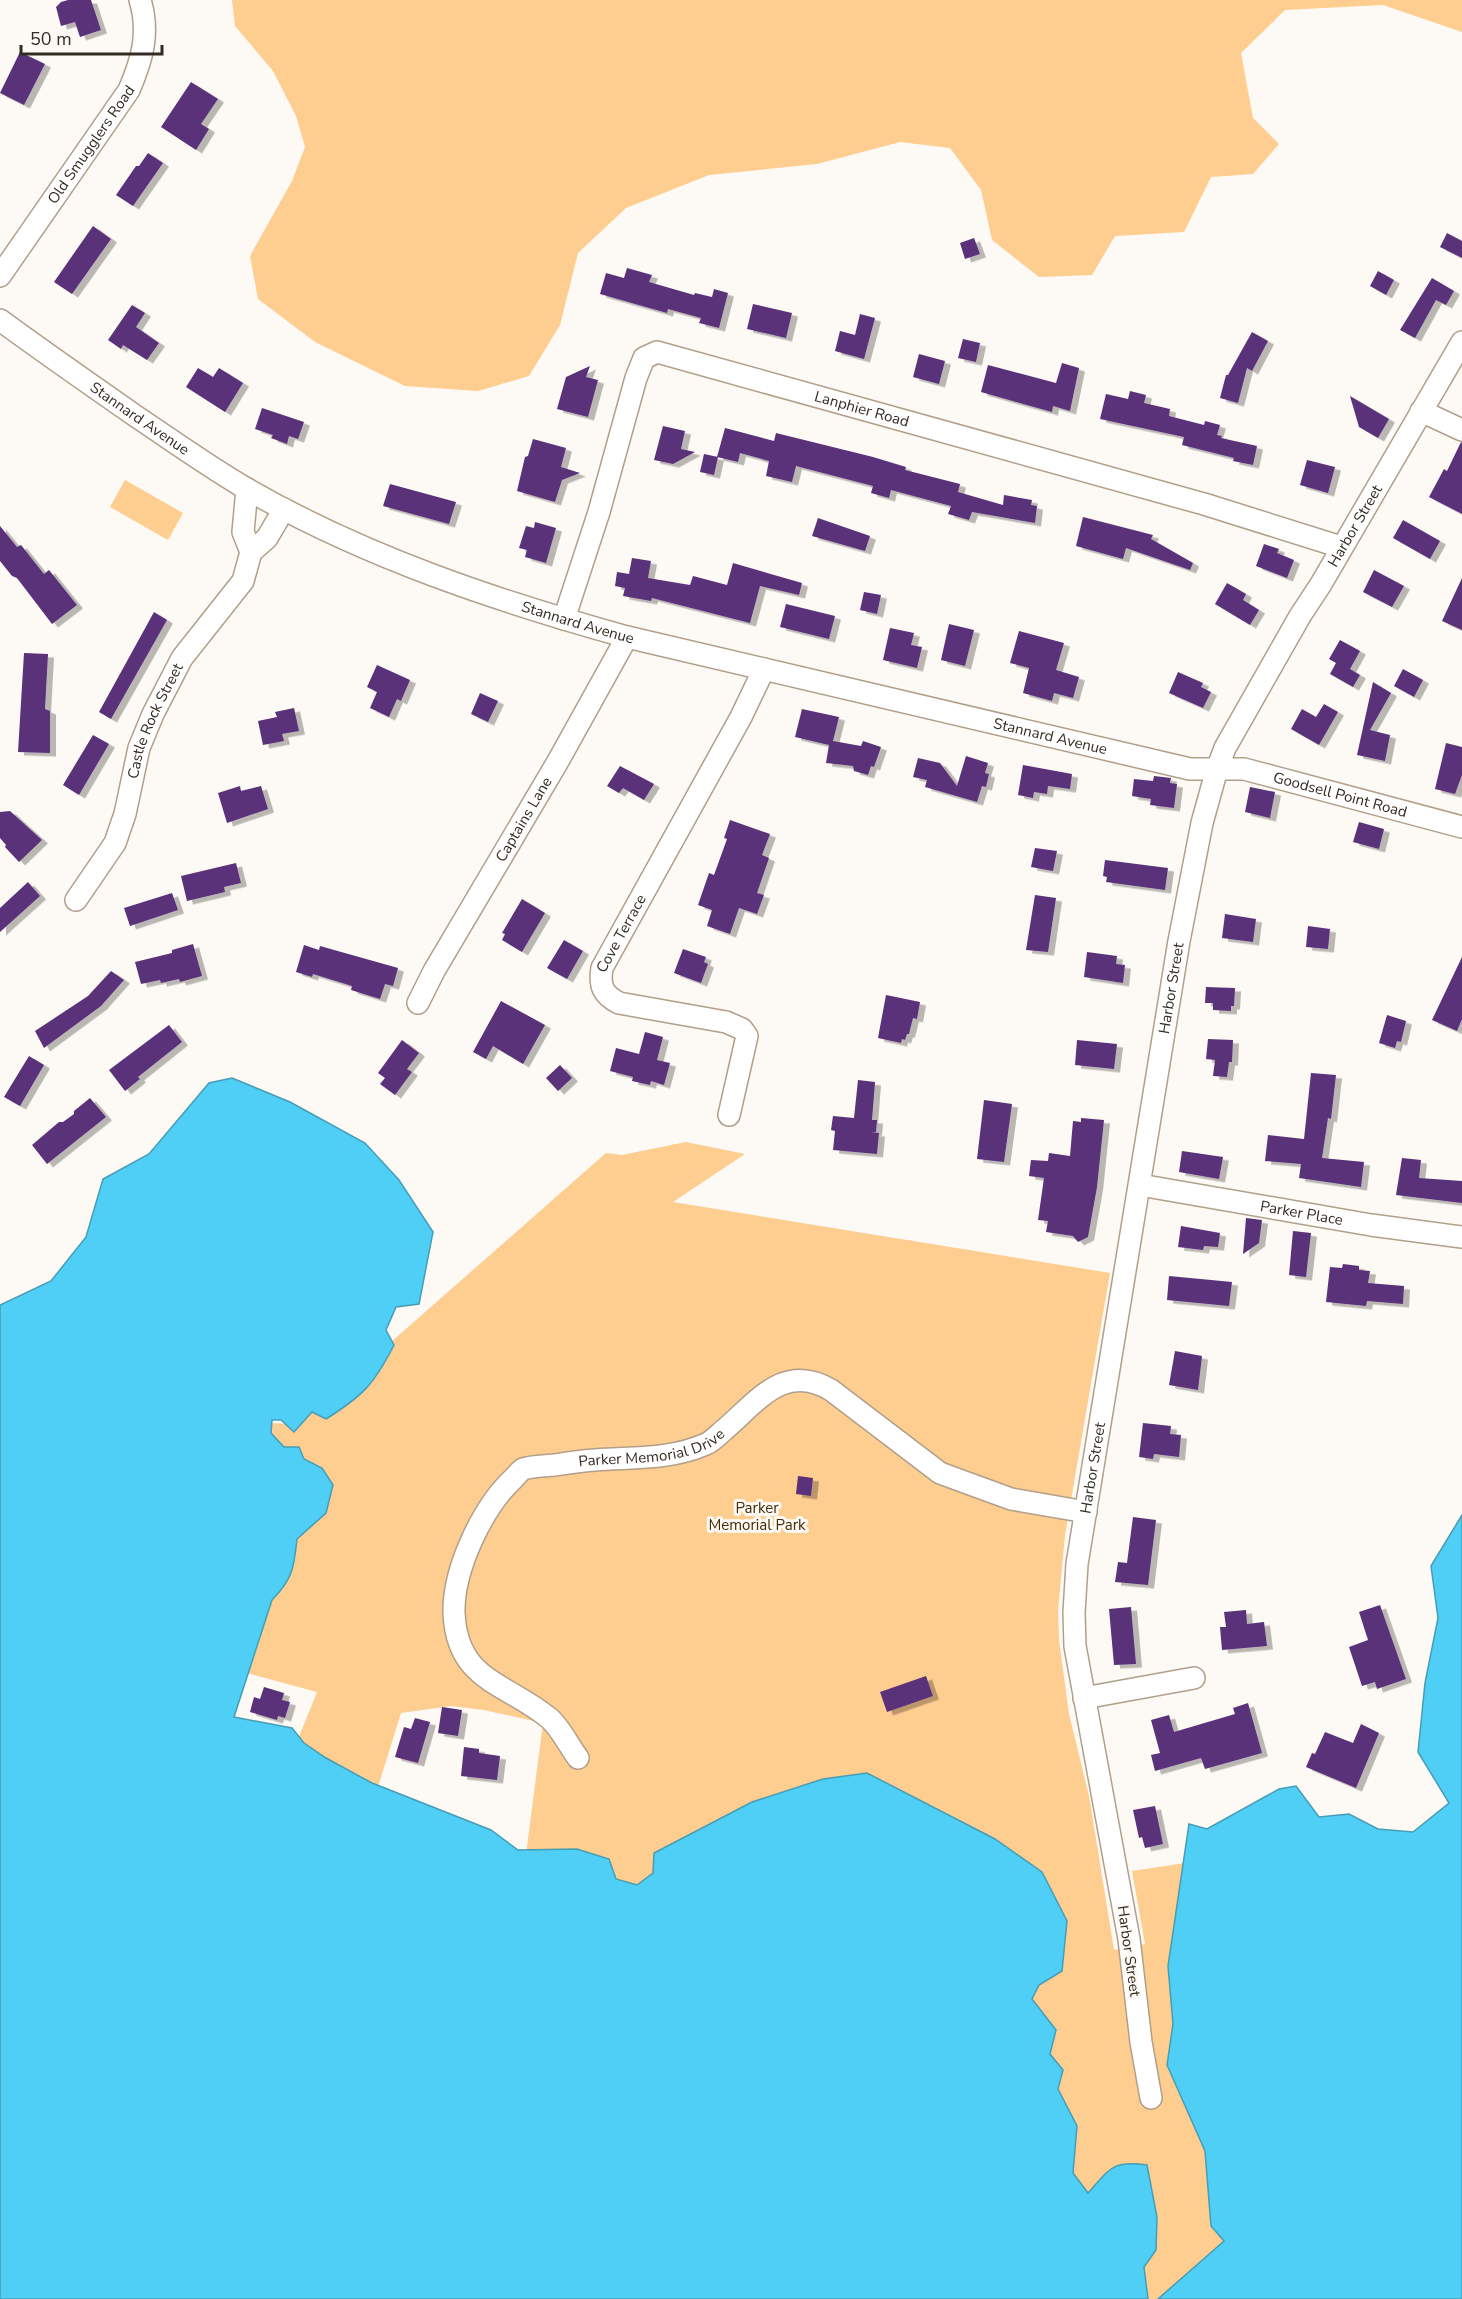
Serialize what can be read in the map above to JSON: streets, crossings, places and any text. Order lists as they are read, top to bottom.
{
  "streets": {
    "street": [
      "Old Smugglers Road",
      "Lanphier Road",
      "Stannard Avenue",
      "Harbor Street",
      "Castle Rock Street",
      "Goodsell Point Road",
      "Captains Lane",
      "Cove Terrace",
      "Parker Place",
      "Parker Memorial Drive"
    ]
  },
  "crossings": [
    ["Lanphier Road", "Stannard Avenue"],
    ["Lanphier Road", "Harbor Street"],
    ["Stannard Avenue", "Harbor Street"],
    ["Stannard Avenue", "Castle Rock Street"],
    ["Stannard Avenue", "Goodsell Point Road"],
    ["Stannard Avenue", "Captains Lane"],
    ["Stannard Avenue", "Cove Terrace"],
    ["Harbor Street", "Goodsell Point Road"],
    ["Harbor Street", "Parker Place"],
    ["Harbor Street", "Parker Memorial Drive"]
  ],
  "parks": ["Parker Memorial Park"],
  "scale_bar": "50 m"
}
